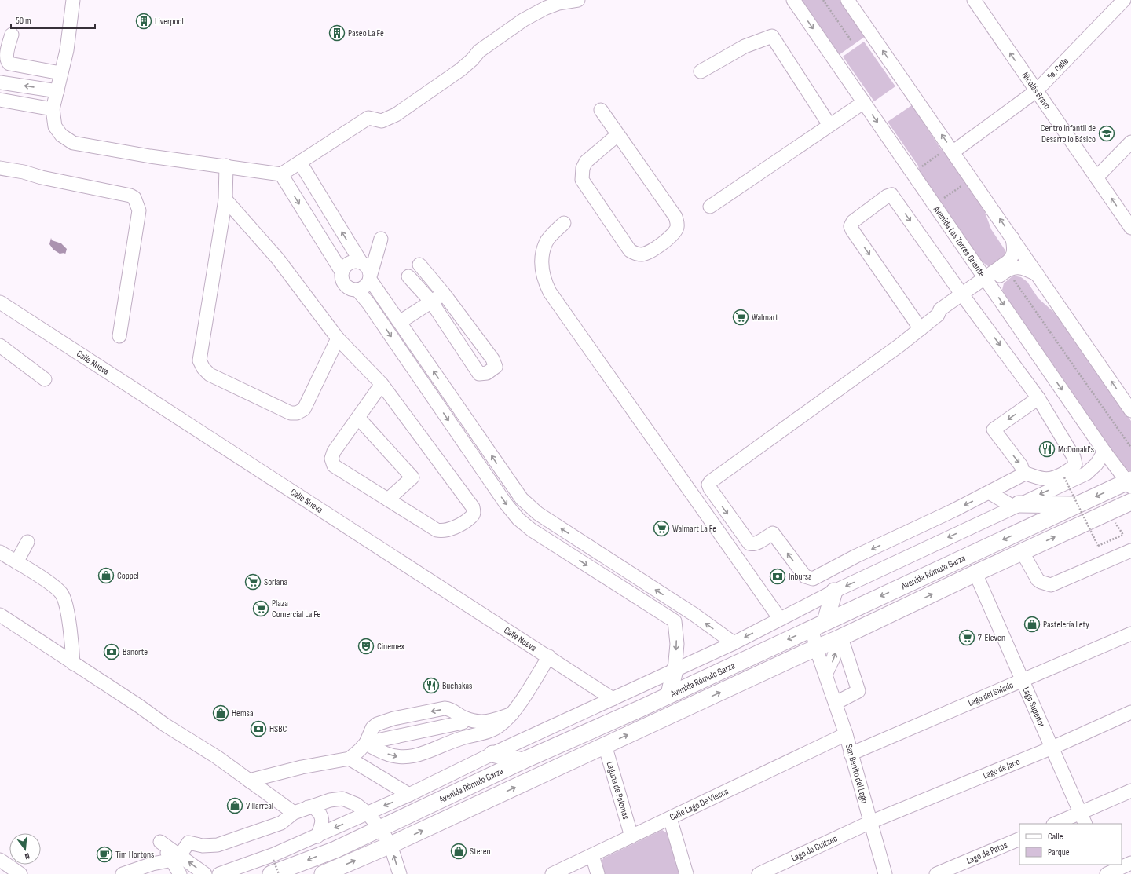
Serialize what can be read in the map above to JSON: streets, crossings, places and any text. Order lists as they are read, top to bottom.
{
  "streets": {
    "main road": ["Avenida Rómulo Garza"],
    "street": [
      "5a. Calle",
      "Nicolás Bravo",
      "Avenida Las Torres Oriente",
      "Calle Nueva",
      "Lago del Salado",
      "Lago Superior",
      "Lago de Jaco",
      "San Benito del Lago",
      "Laguna de Palomas",
      "Calle Lago De Viesca",
      "Lago de Cuitzeo",
      "Lago de Patos"
    ]
  },
  "crossings": [
    ["5a. Calle", "Nicolás Bravo"],
    ["Avenida Las Torres Oriente", "Avenida Rómulo Garza"],
    ["Avenida Rómulo Garza", "Lago Superior"],
    ["Avenida Rómulo Garza", "San Benito del Lago"],
    ["Avenida Rómulo Garza", "Laguna de Palomas"],
    ["Lago del Salado", "Lago Superior"],
    ["Lago del Salado", "San Benito del Lago"],
    ["Lago Superior", "Lago de Jaco"],
    ["Lago de Jaco", "San Benito del Lago"],
    ["Lago de Jaco", "Lago de Cuitzeo"],
    ["San Benito del Lago", "Calle Lago De Viesca"],
    ["San Benito del Lago", "Lago de Cuitzeo"],
    ["Laguna de Palomas", "Calle Lago De Viesca"]
  ],
  "places": {
    "building": ["Liverpool", "Paseo La Fe"],
    "school or university": ["Centro Infantil de Desarrollo Básico"],
    "supermarket": [
      "Walmart",
      "Walmart La Fe",
      "Soriana",
      "Plaza Comercial La Fe",
      "7-Eleven"
    ],
    "restaurant": ["McDonald's", "Buchakas"],
    "shop": [
      "Coppel",
      "Pastelería Lety",
      "Hemsa",
      "Villarreal",
      "Steren"
    ],
    "bank": ["Inbursa", "Banorte", "HSBC"],
    "theatre": ["Cinemex"],
    "cafe": ["Tim Hortons"]
  },
  "legend": ["Calle", "Parque"],
  "scale_bar": "50 m",
  "north": "bottom"
}
